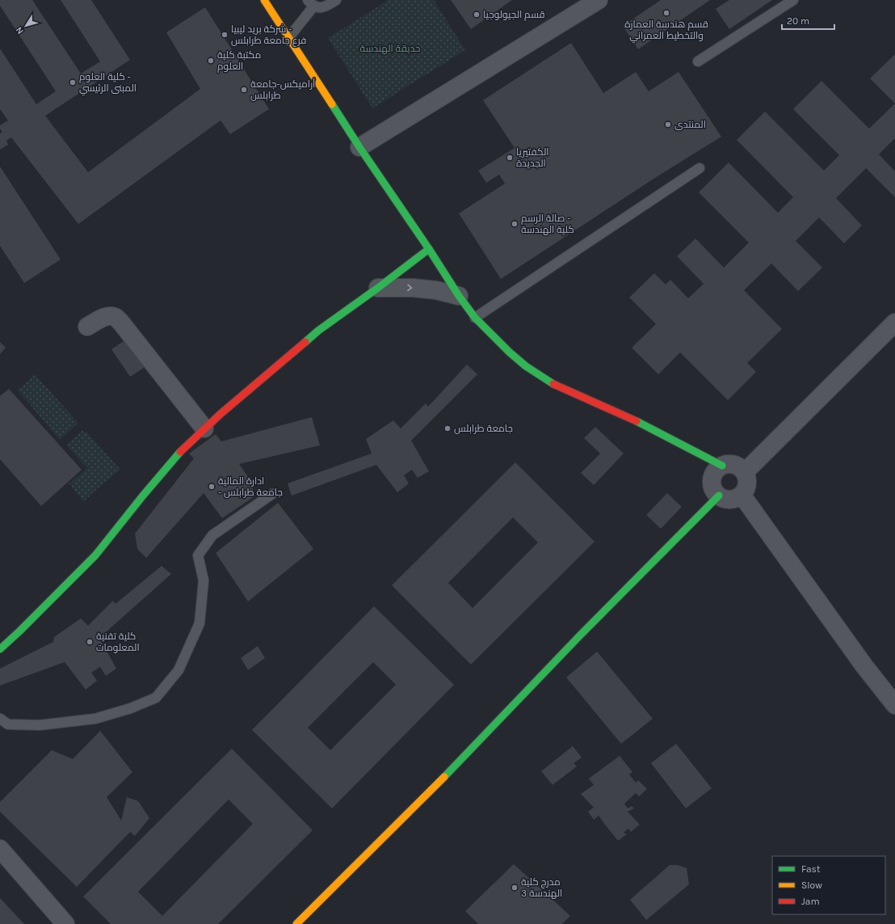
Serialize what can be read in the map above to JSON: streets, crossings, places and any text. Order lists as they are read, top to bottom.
{
  "parks": ["حديقة الهندسة"],
  "places": [
    "قسم هندسة العمارة والتخطيط العمراني",
    "قسم الجيولوجيا",
    "شركة بريد ليبيا - فرع جامعة طرابلس",
    "مكتبة كلية العلوم",
    "كلية العلوم - المبنى الرئيسي",
    "أراميكس-جامعة طرابلس",
    "المنتدى",
    "الكفتيريا الجديدة",
    "صالة الرسم - كلية الهندسة",
    "جامعة طرابلس",
    "ادارة المالية - جامعة طرابلس",
    "كلية تقنية المعلومات",
    "مدرج كلية الهندسة 3"
  ],
  "legend": ["Fast", "Slow", "Jam"],
  "scale_bar": "20 m",
  "north": "bottom left"
}
